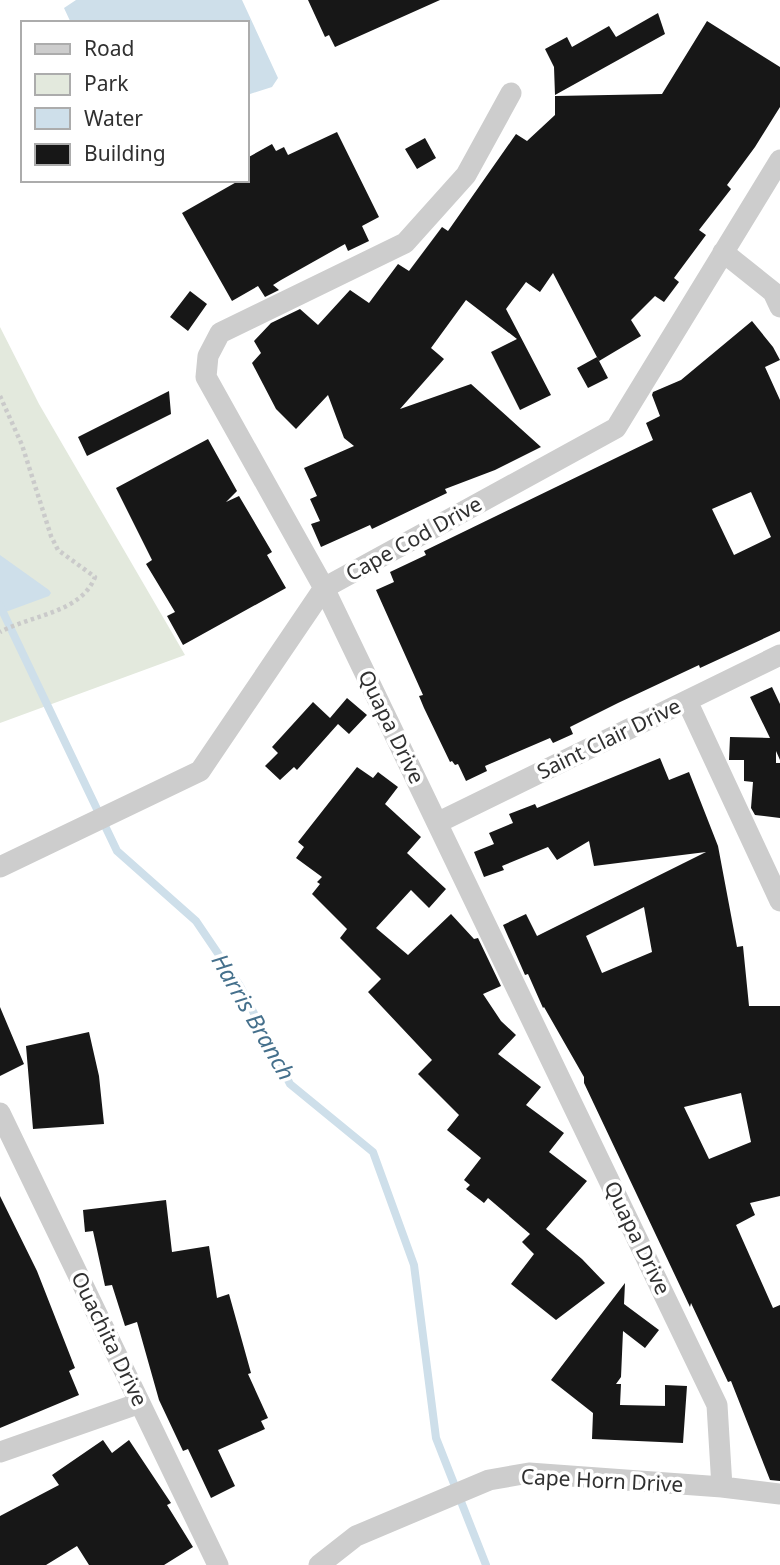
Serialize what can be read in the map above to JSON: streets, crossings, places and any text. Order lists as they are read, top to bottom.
{
  "streets": {
    "street": [
      "Cape Cod Drive",
      "Quapa Drive",
      "Saint Clair Drive",
      "Ouachita Drive",
      "Cape Horn Drive"
    ]
  },
  "crossings": [
    ["Cape Cod Drive", "Quapa Drive"],
    ["Quapa Drive", "Saint Clair Drive"],
    ["Quapa Drive", "Cape Horn Drive"]
  ],
  "water": ["Harris Branch"],
  "legend": [
    "Road",
    "Park",
    "Water",
    "Building"
  ]
}
